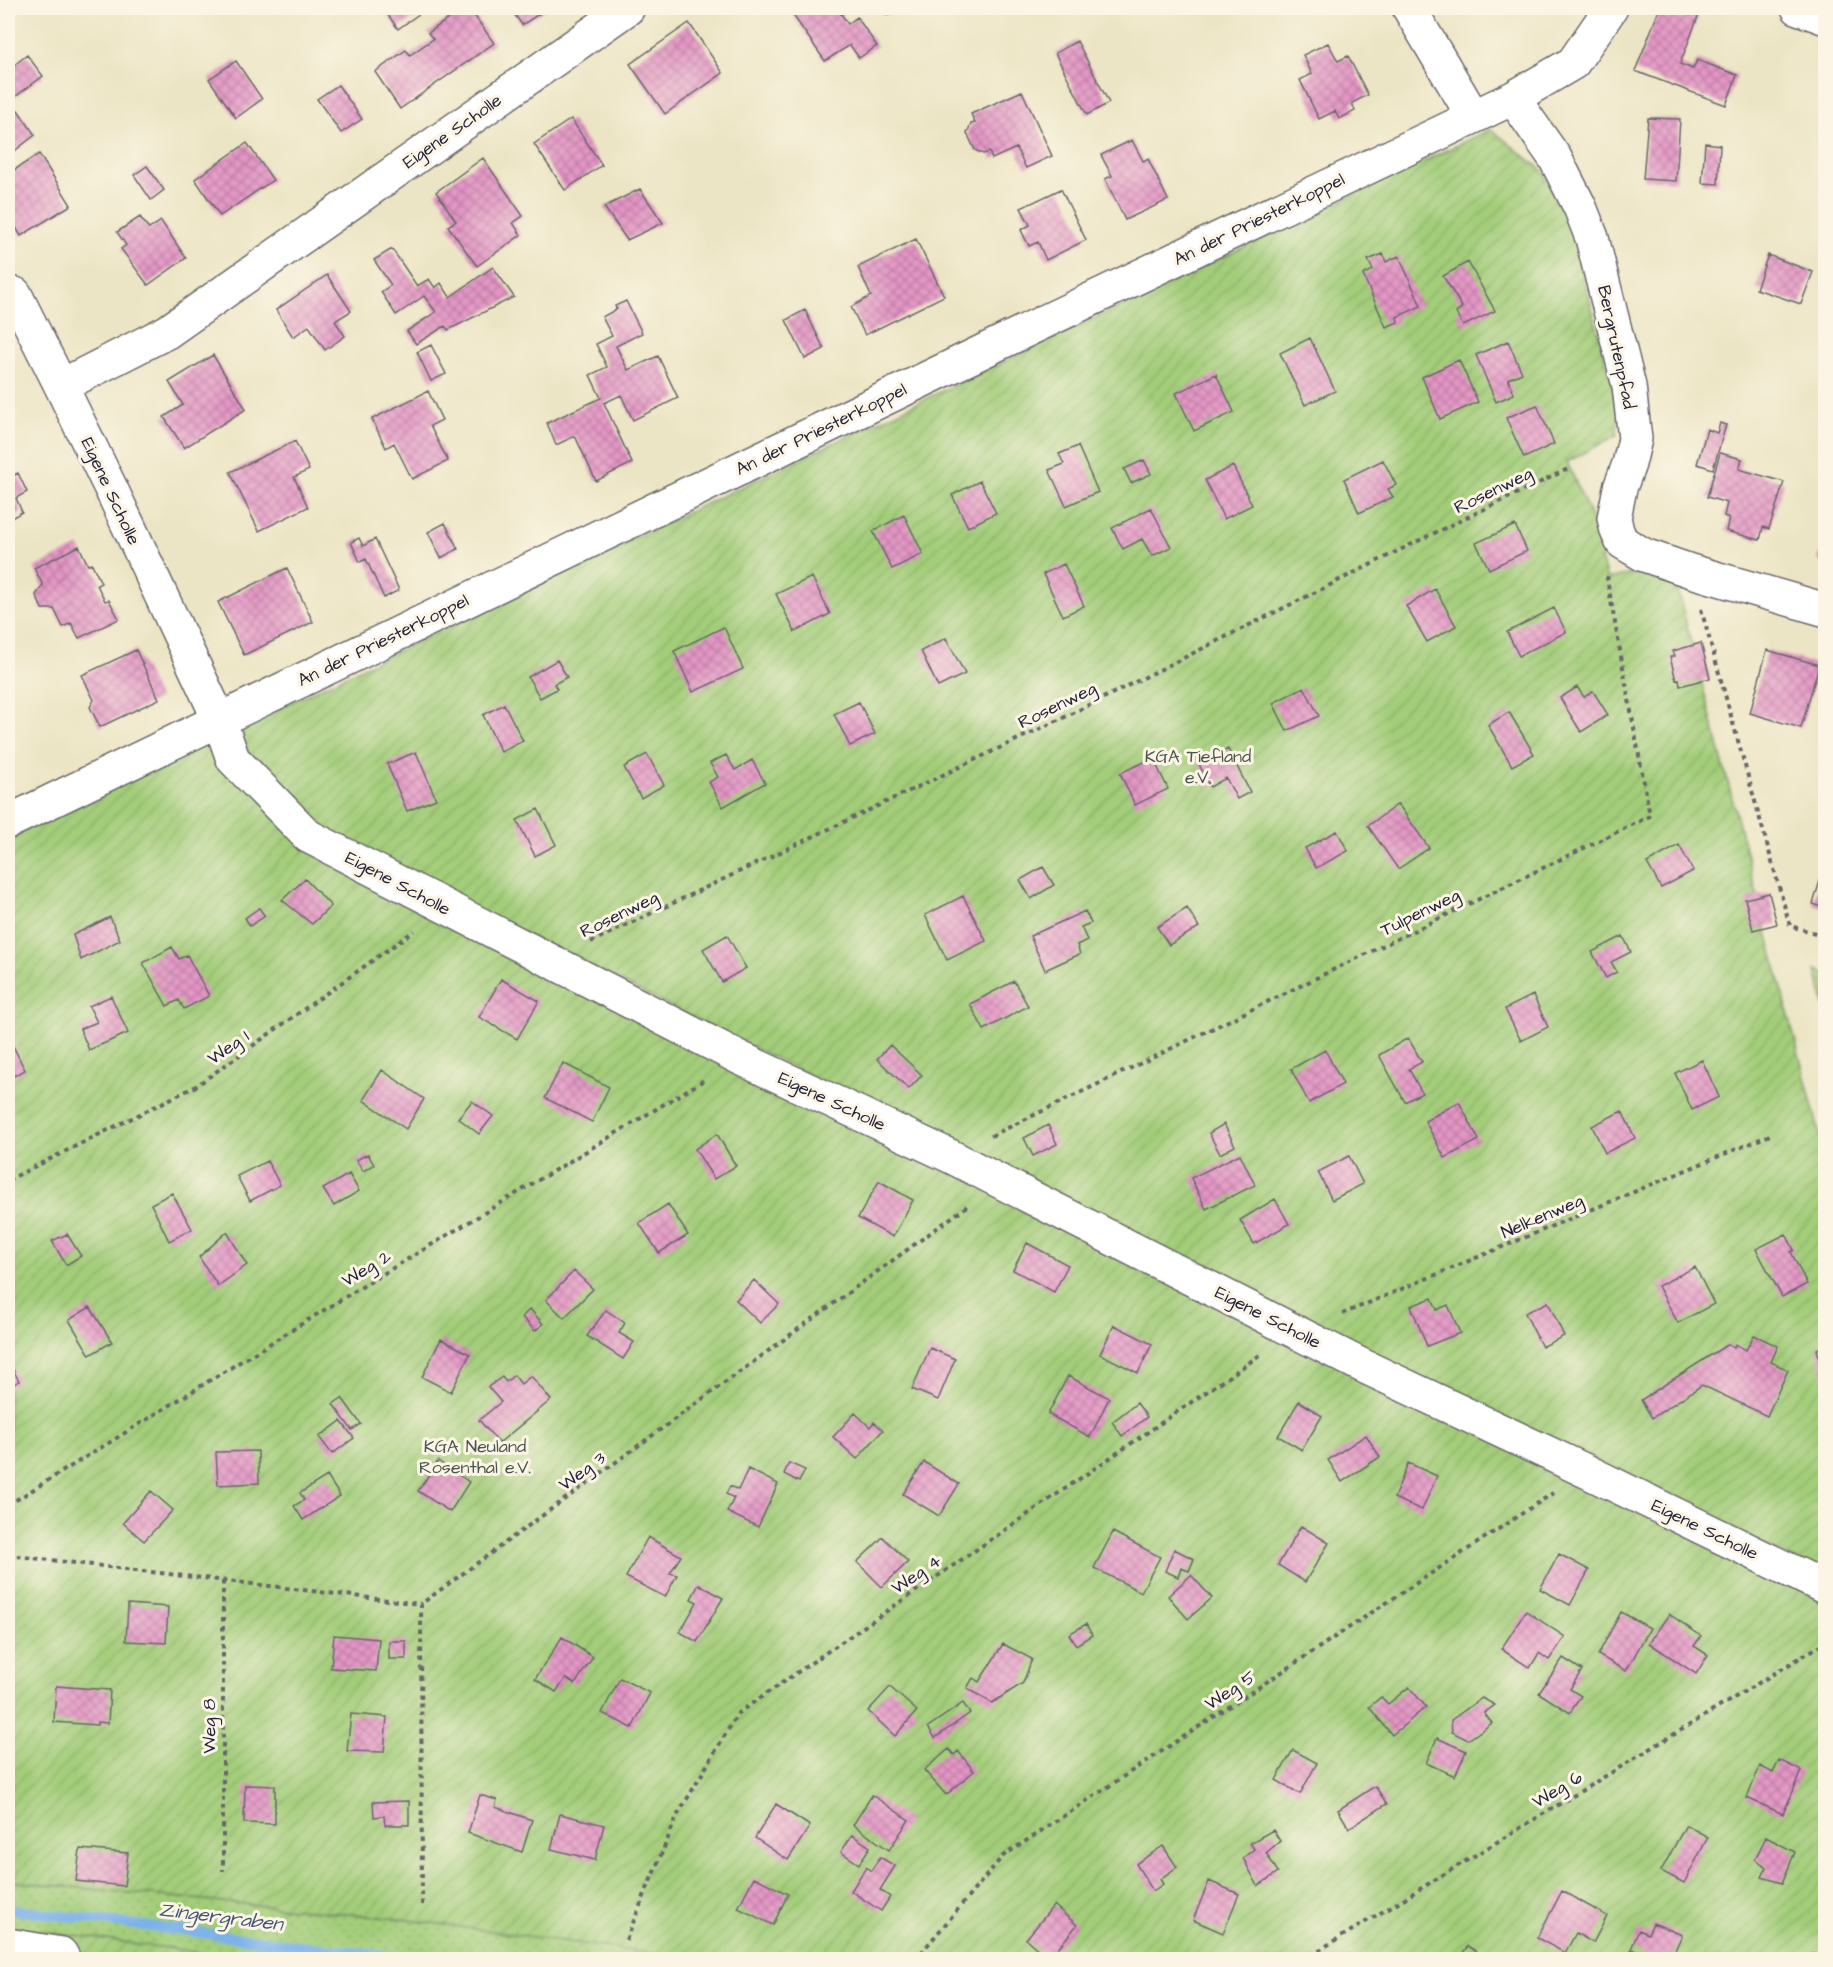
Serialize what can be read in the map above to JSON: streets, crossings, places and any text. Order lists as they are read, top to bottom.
{
  "streets": {
    "street": ["Eigene Scholle", "An der Priesterkoppel", "Bergrutenpfad"],
    "path": [
      "Rosenweg",
      "Tulpenweg",
      "Weg 1",
      "Nelkenweg",
      "Weg 2",
      "Weg 3",
      "Weg 4",
      "Weg 5",
      "Weg 8",
      "Weg 6"
    ]
  },
  "crossings": [
    ["Eigene Scholle", "An der Priesterkoppel"],
    ["Eigene Scholle", "Rosenweg"],
    ["Eigene Scholle", "Tulpenweg"],
    ["Eigene Scholle", "Weg 1"],
    ["Eigene Scholle", "Nelkenweg"],
    ["Eigene Scholle", "Weg 2"],
    ["Eigene Scholle", "Weg 3"],
    ["Eigene Scholle", "Weg 4"],
    ["Eigene Scholle", "Weg 5"],
    ["An der Priesterkoppel", "Bergrutenpfad"],
    ["Bergrutenpfad", "Tulpenweg"],
    ["Nelkenweg", "Weg 4"]
  ],
  "water": ["Zingergraben"],
  "parks": ["KGA Tiefland e.V.", "KGA Neuland Rosenthal e.V."]
}
